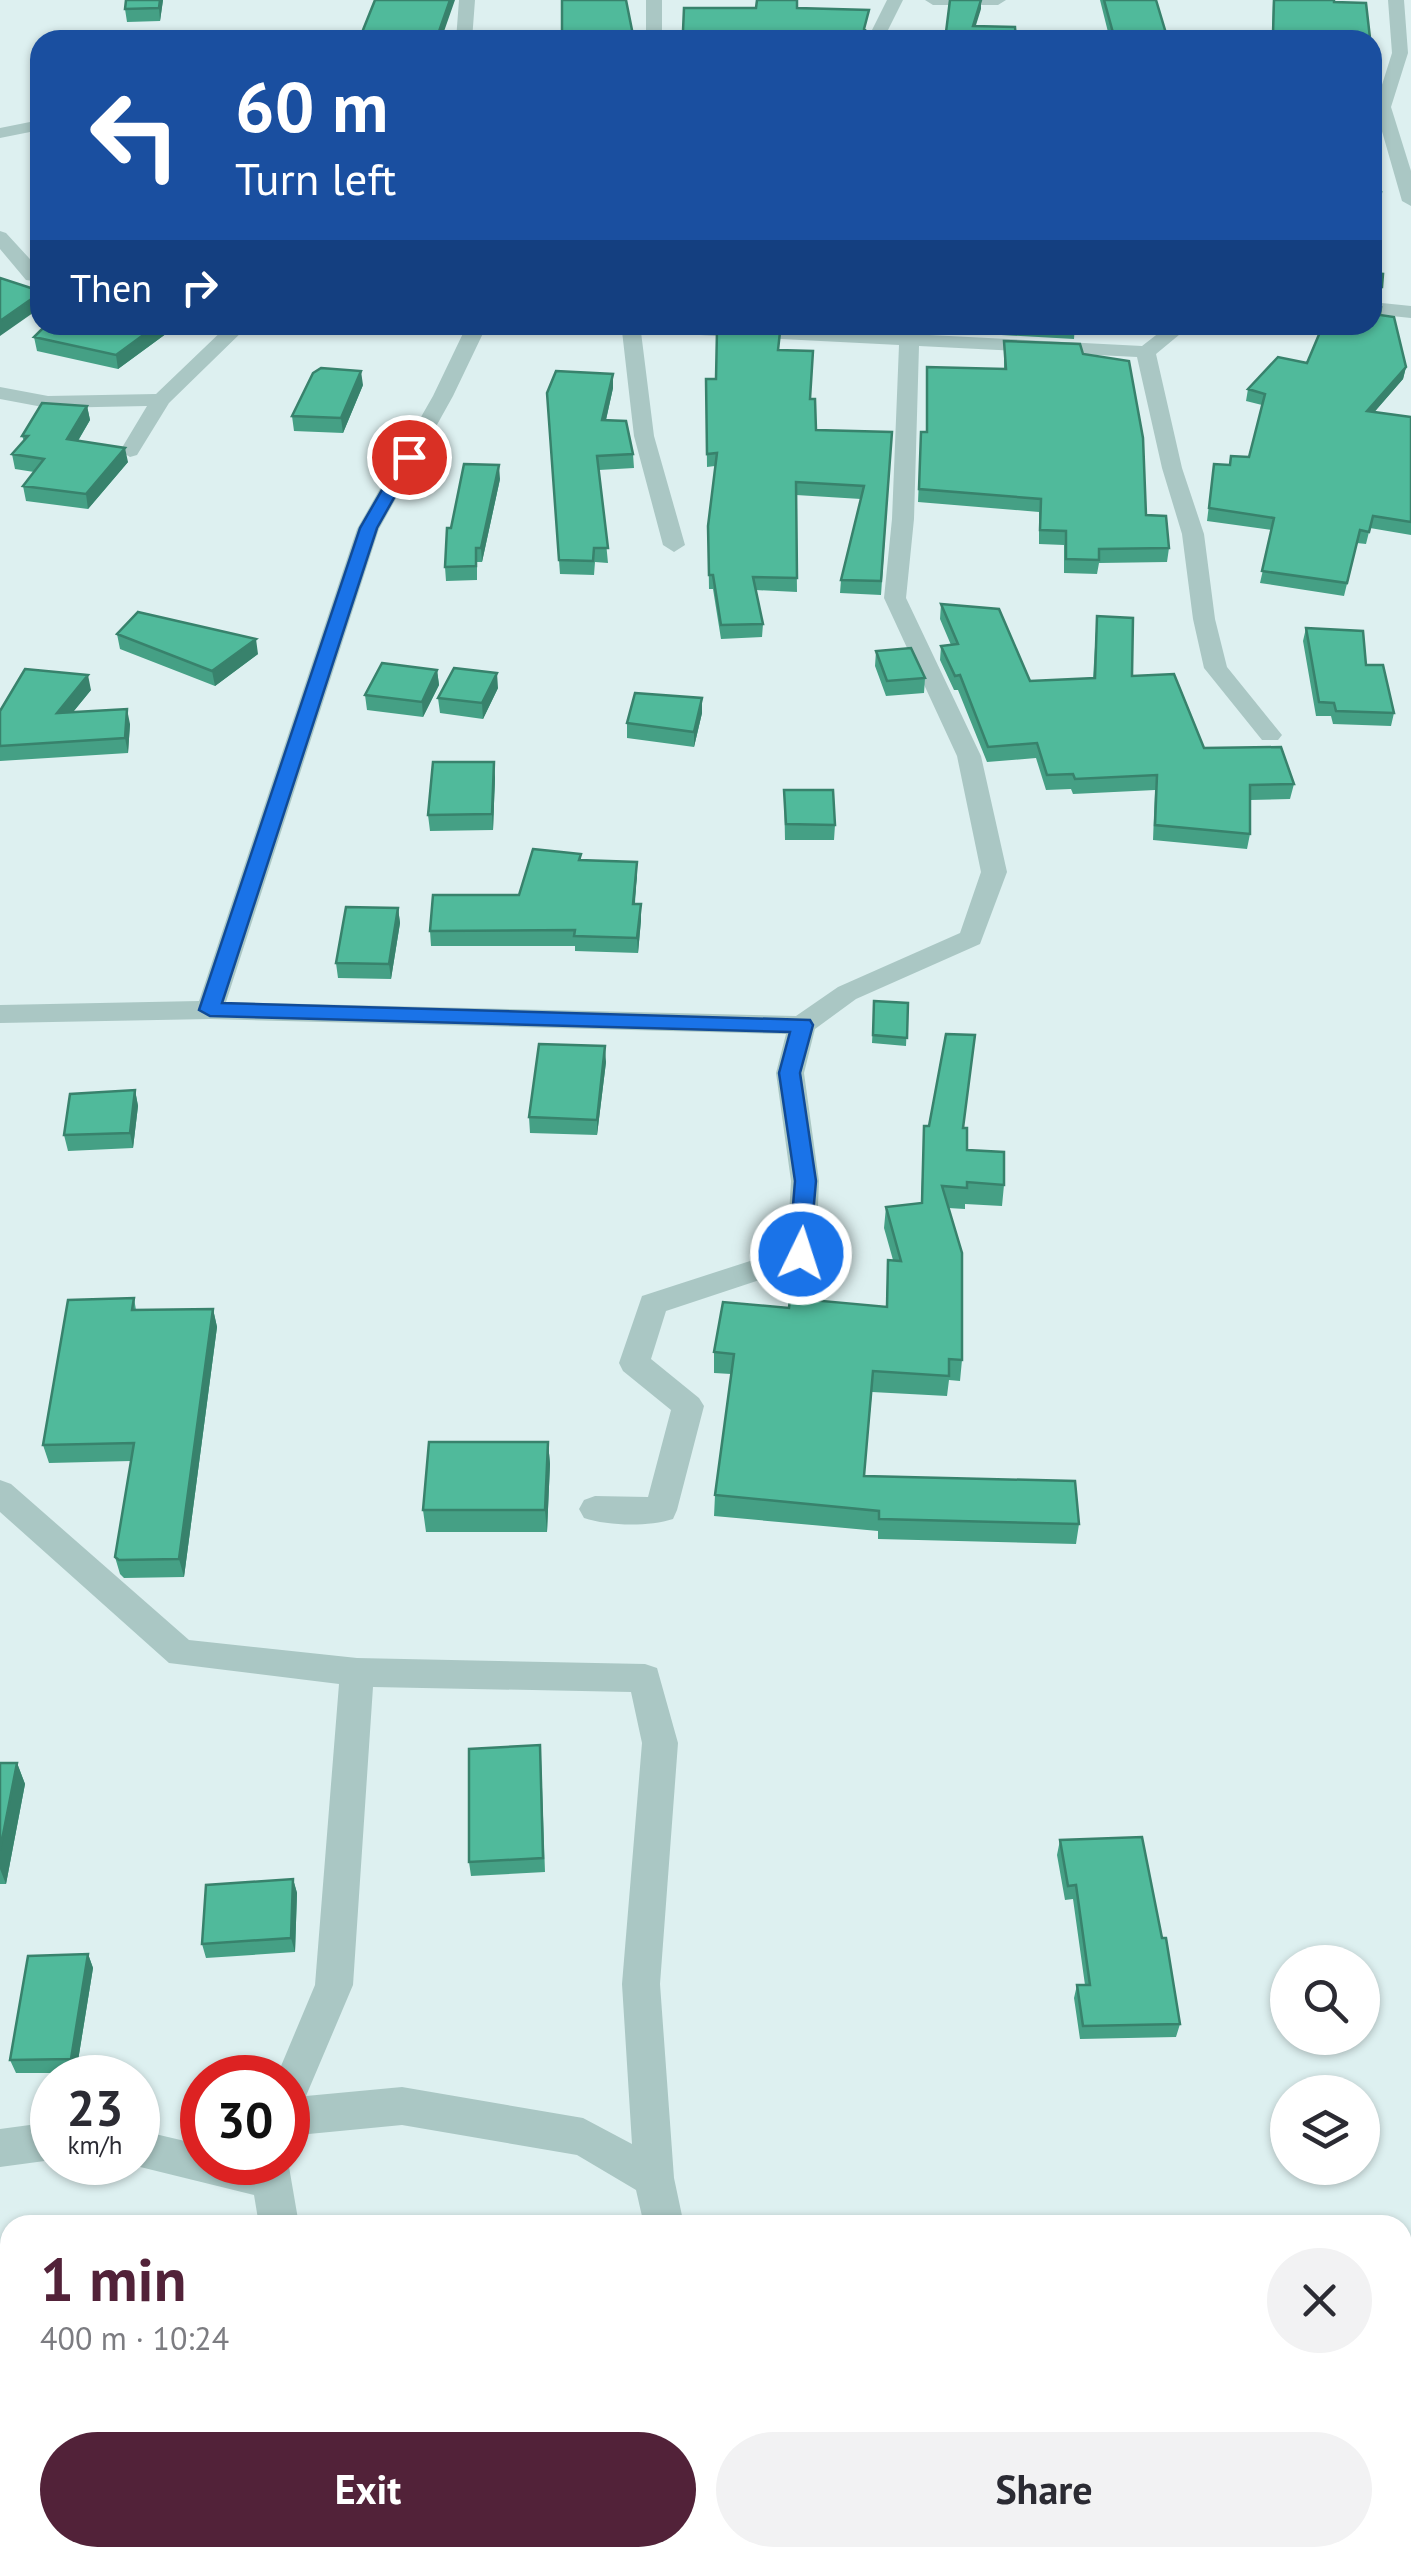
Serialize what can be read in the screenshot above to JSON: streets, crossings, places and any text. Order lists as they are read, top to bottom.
{
  "page": {
    "turn": ["60 m", "Turn left"],
    "then": "Then",
    "speed": "23 km/h",
    "limit": "30",
    "heading": ["1 min", "400 m · 10:24"],
    "buttons": ["Exit", "Share"]
  }
}
